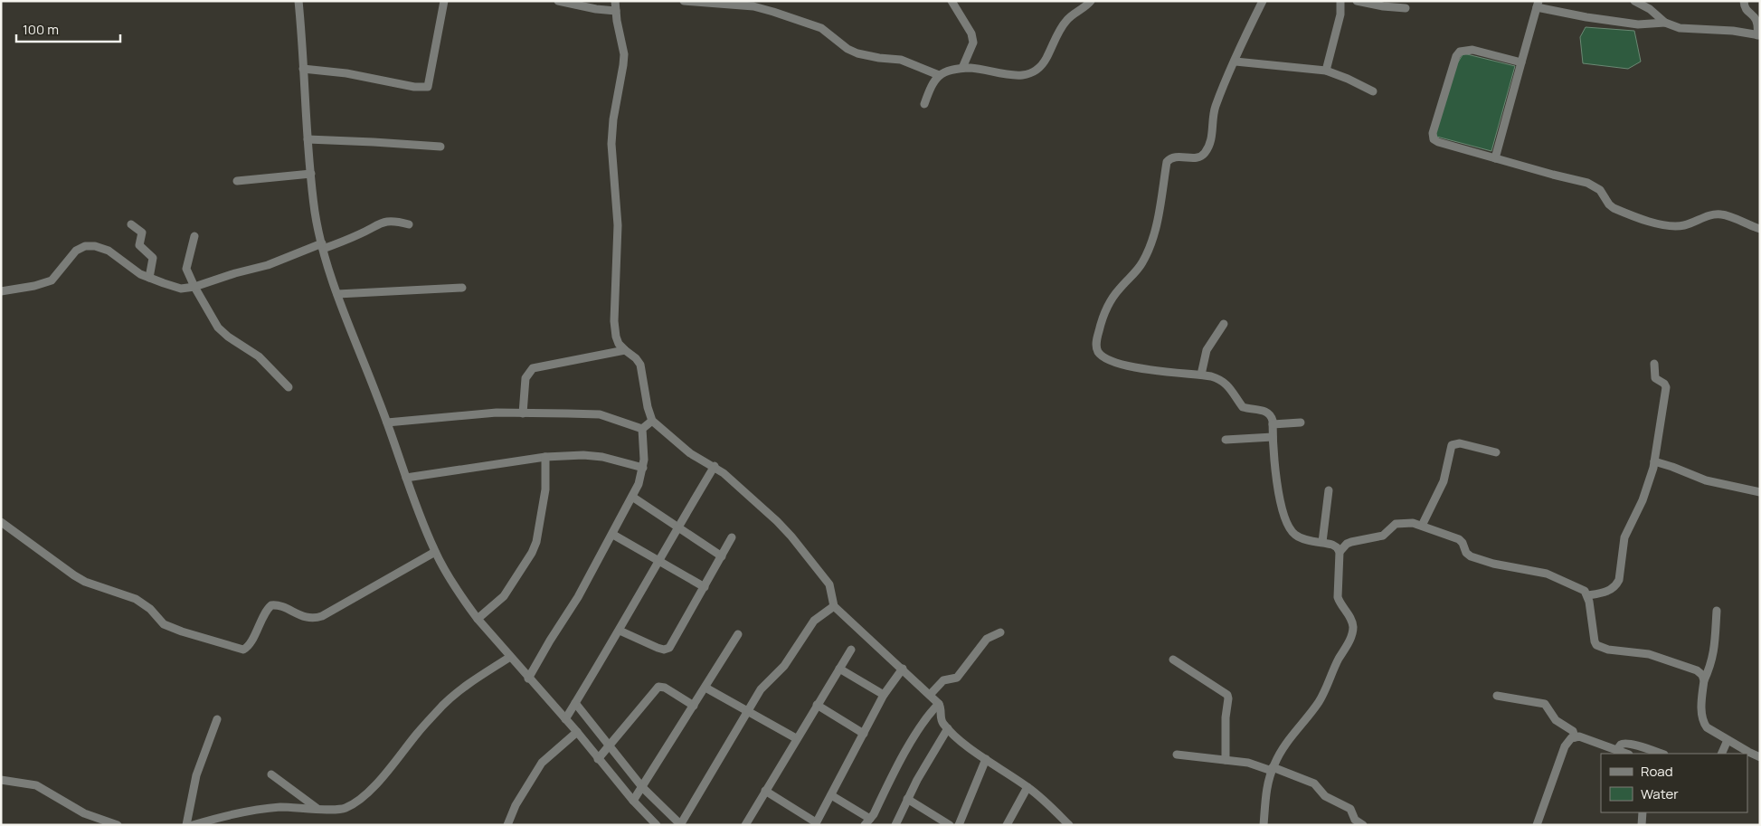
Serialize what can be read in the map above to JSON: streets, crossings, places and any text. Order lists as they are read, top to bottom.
{
  "legend": ["Road", "Water"],
  "scale_bar": "100 m"
}
